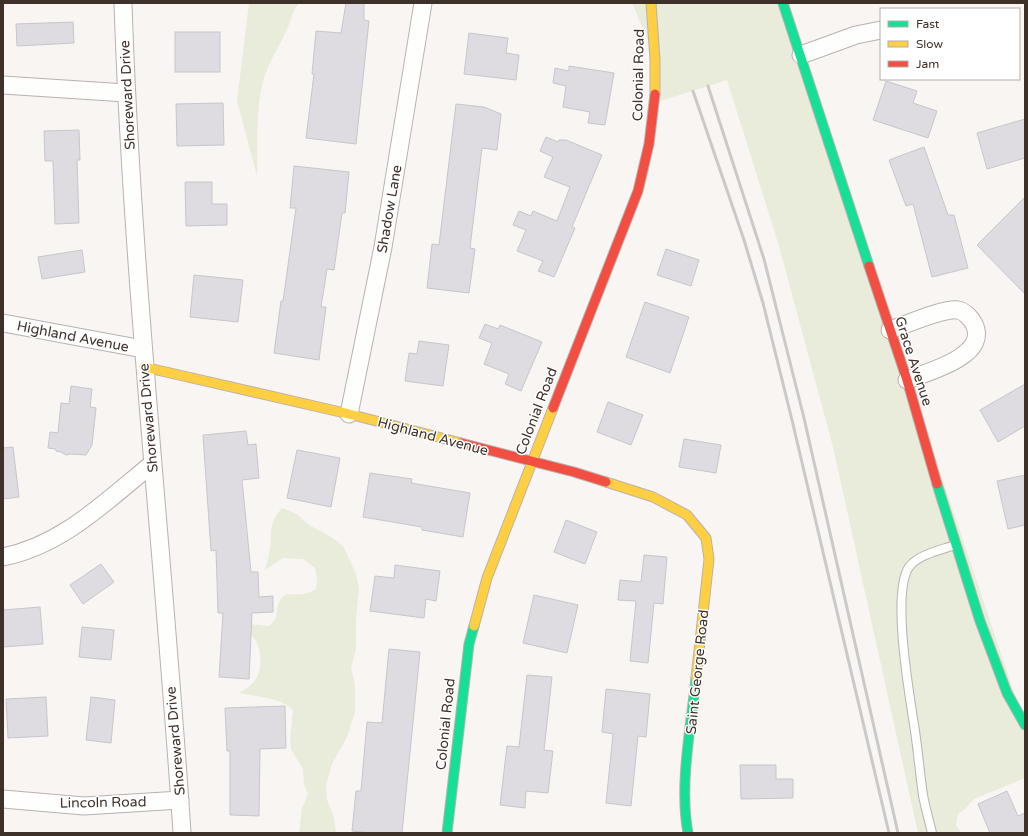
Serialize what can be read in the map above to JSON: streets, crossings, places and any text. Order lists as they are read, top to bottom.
{
  "streets": {
    "street": [
      "Colonial Road",
      "Shoreward Drive",
      "Shadow Lane",
      "Highland Avenue",
      "Grace Avenue",
      "Saint George Road",
      "Lincoln Road"
    ]
  },
  "crossings": [
    ["Colonial Road", "Highland Avenue"],
    ["Shoreward Drive", "Highland Avenue"],
    ["Shoreward Drive", "Lincoln Road"],
    ["Shadow Lane", "Highland Avenue"],
    ["Highland Avenue", "Saint George Road"]
  ],
  "legend": ["Fast", "Slow", "Jam"]
}
